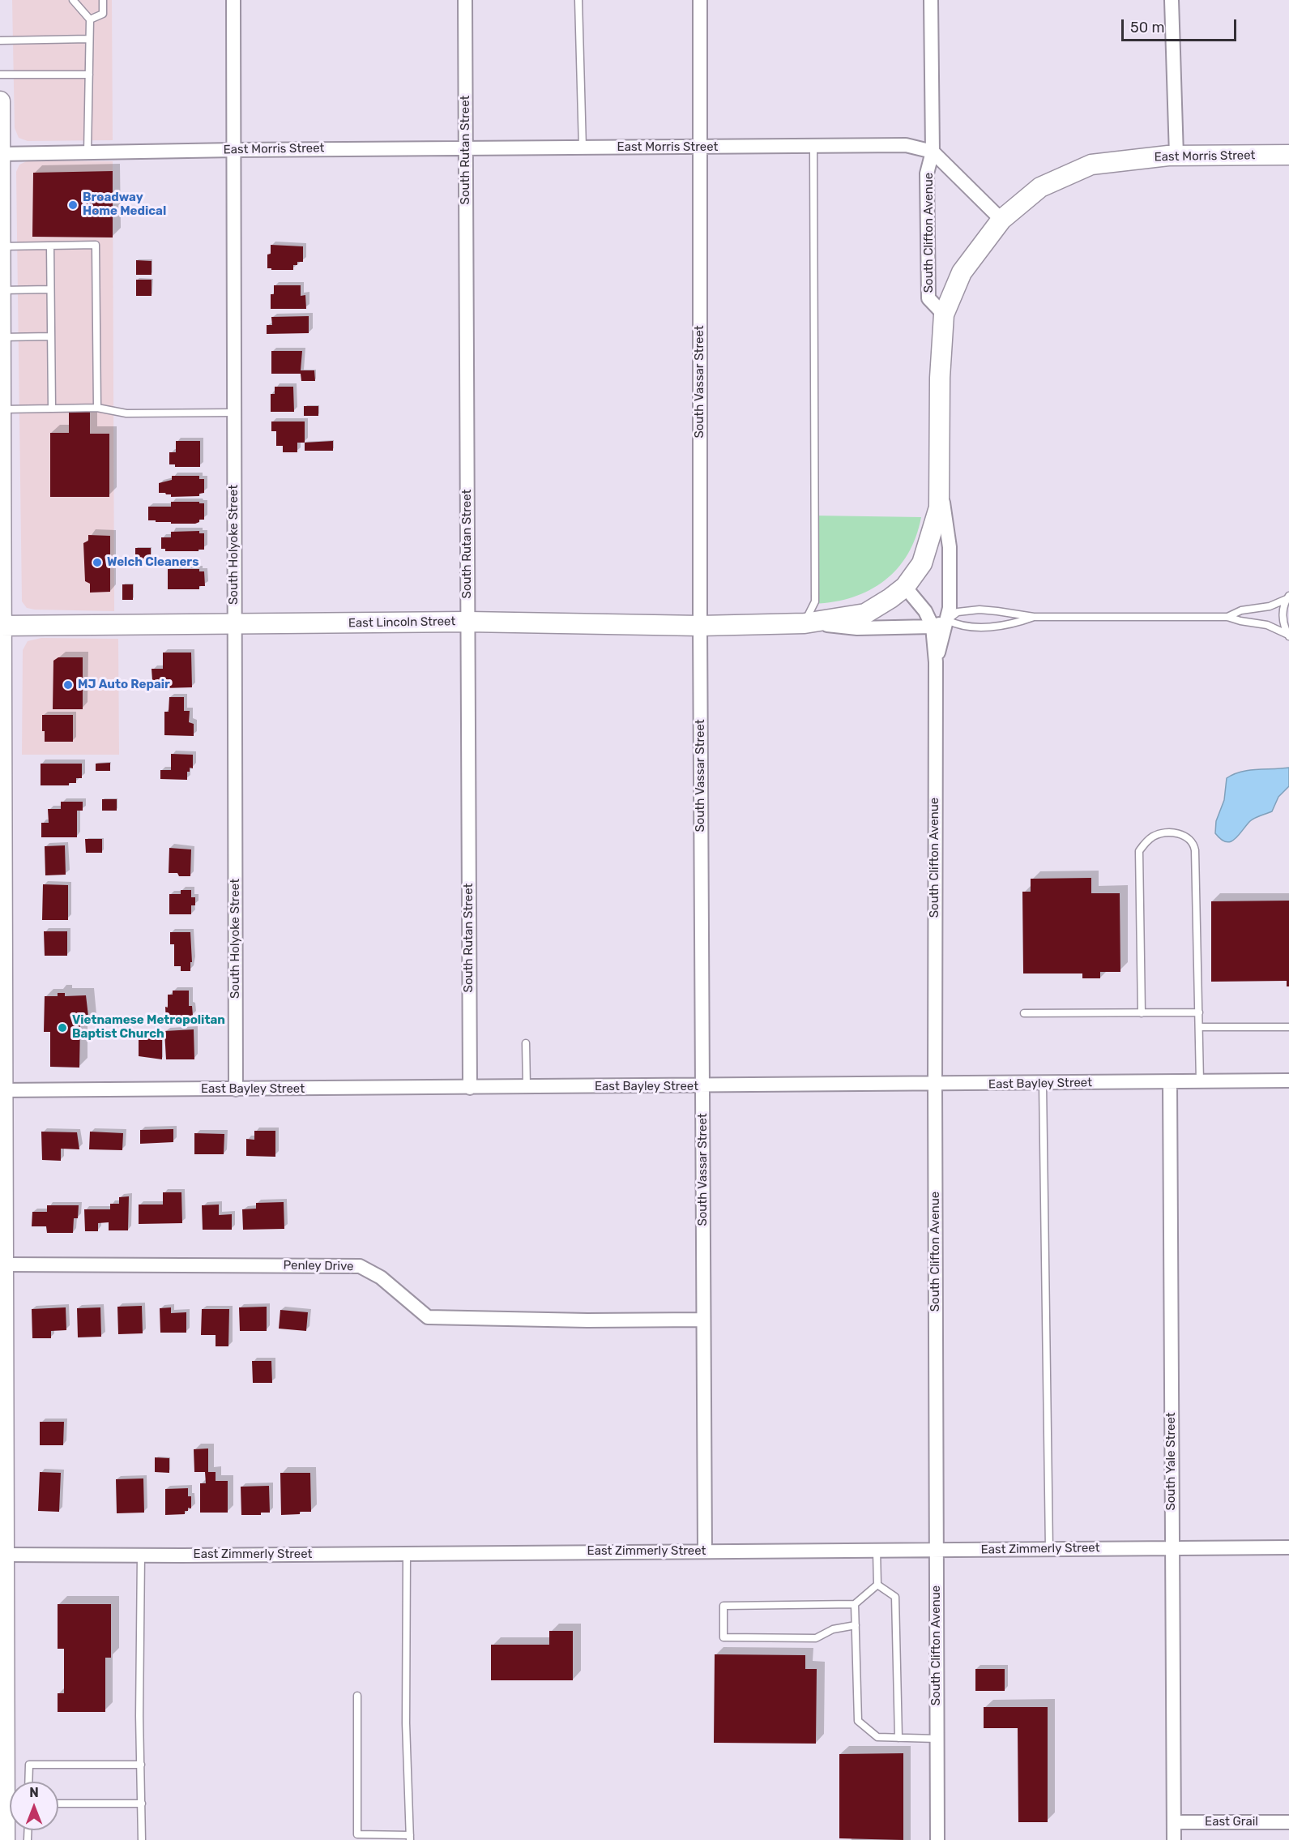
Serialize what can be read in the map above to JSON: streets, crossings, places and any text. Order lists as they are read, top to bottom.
{
  "streets": {
    "main road": ["East Morris Street", "South Clifton Avenue", "East Lincoln Street"],
    "street": [
      "South Rutan Street",
      "South Vassar Street",
      "South Holyoke Street",
      "East Bayley Street",
      "Penley Drive",
      "South Yale Street",
      "East Zimmerly Street",
      "East Grail"
    ]
  },
  "crossings": [
    ["East Morris Street", "South Rutan Street"],
    ["East Morris Street", "South Clifton Avenue"],
    ["East Morris Street", "South Vassar Street"],
    ["East Morris Street", "South Holyoke Street"],
    ["South Rutan Street", "East Lincoln Street"],
    ["South Rutan Street", "East Bayley Street"],
    ["South Clifton Avenue", "East Lincoln Street"],
    ["South Clifton Avenue", "East Bayley Street"],
    ["South Clifton Avenue", "East Zimmerly Street"],
    ["South Vassar Street", "East Lincoln Street"],
    ["South Vassar Street", "East Bayley Street"],
    ["South Vassar Street", "Penley Drive"],
    ["South Vassar Street", "East Zimmerly Street"],
    ["South Holyoke Street", "East Lincoln Street"],
    ["South Holyoke Street", "East Bayley Street"],
    ["East Bayley Street", "South Yale Street"],
    ["South Yale Street", "East Zimmerly Street"],
    ["South Yale Street", "East Grail"]
  ],
  "places": [
    "Broadway Home Medical",
    "Welch Cleaners",
    "MJ Auto Repair",
    "Vietnamese Metropolitan Baptist Church"
  ],
  "scale_bar": "50 m",
  "north": "top"
}
